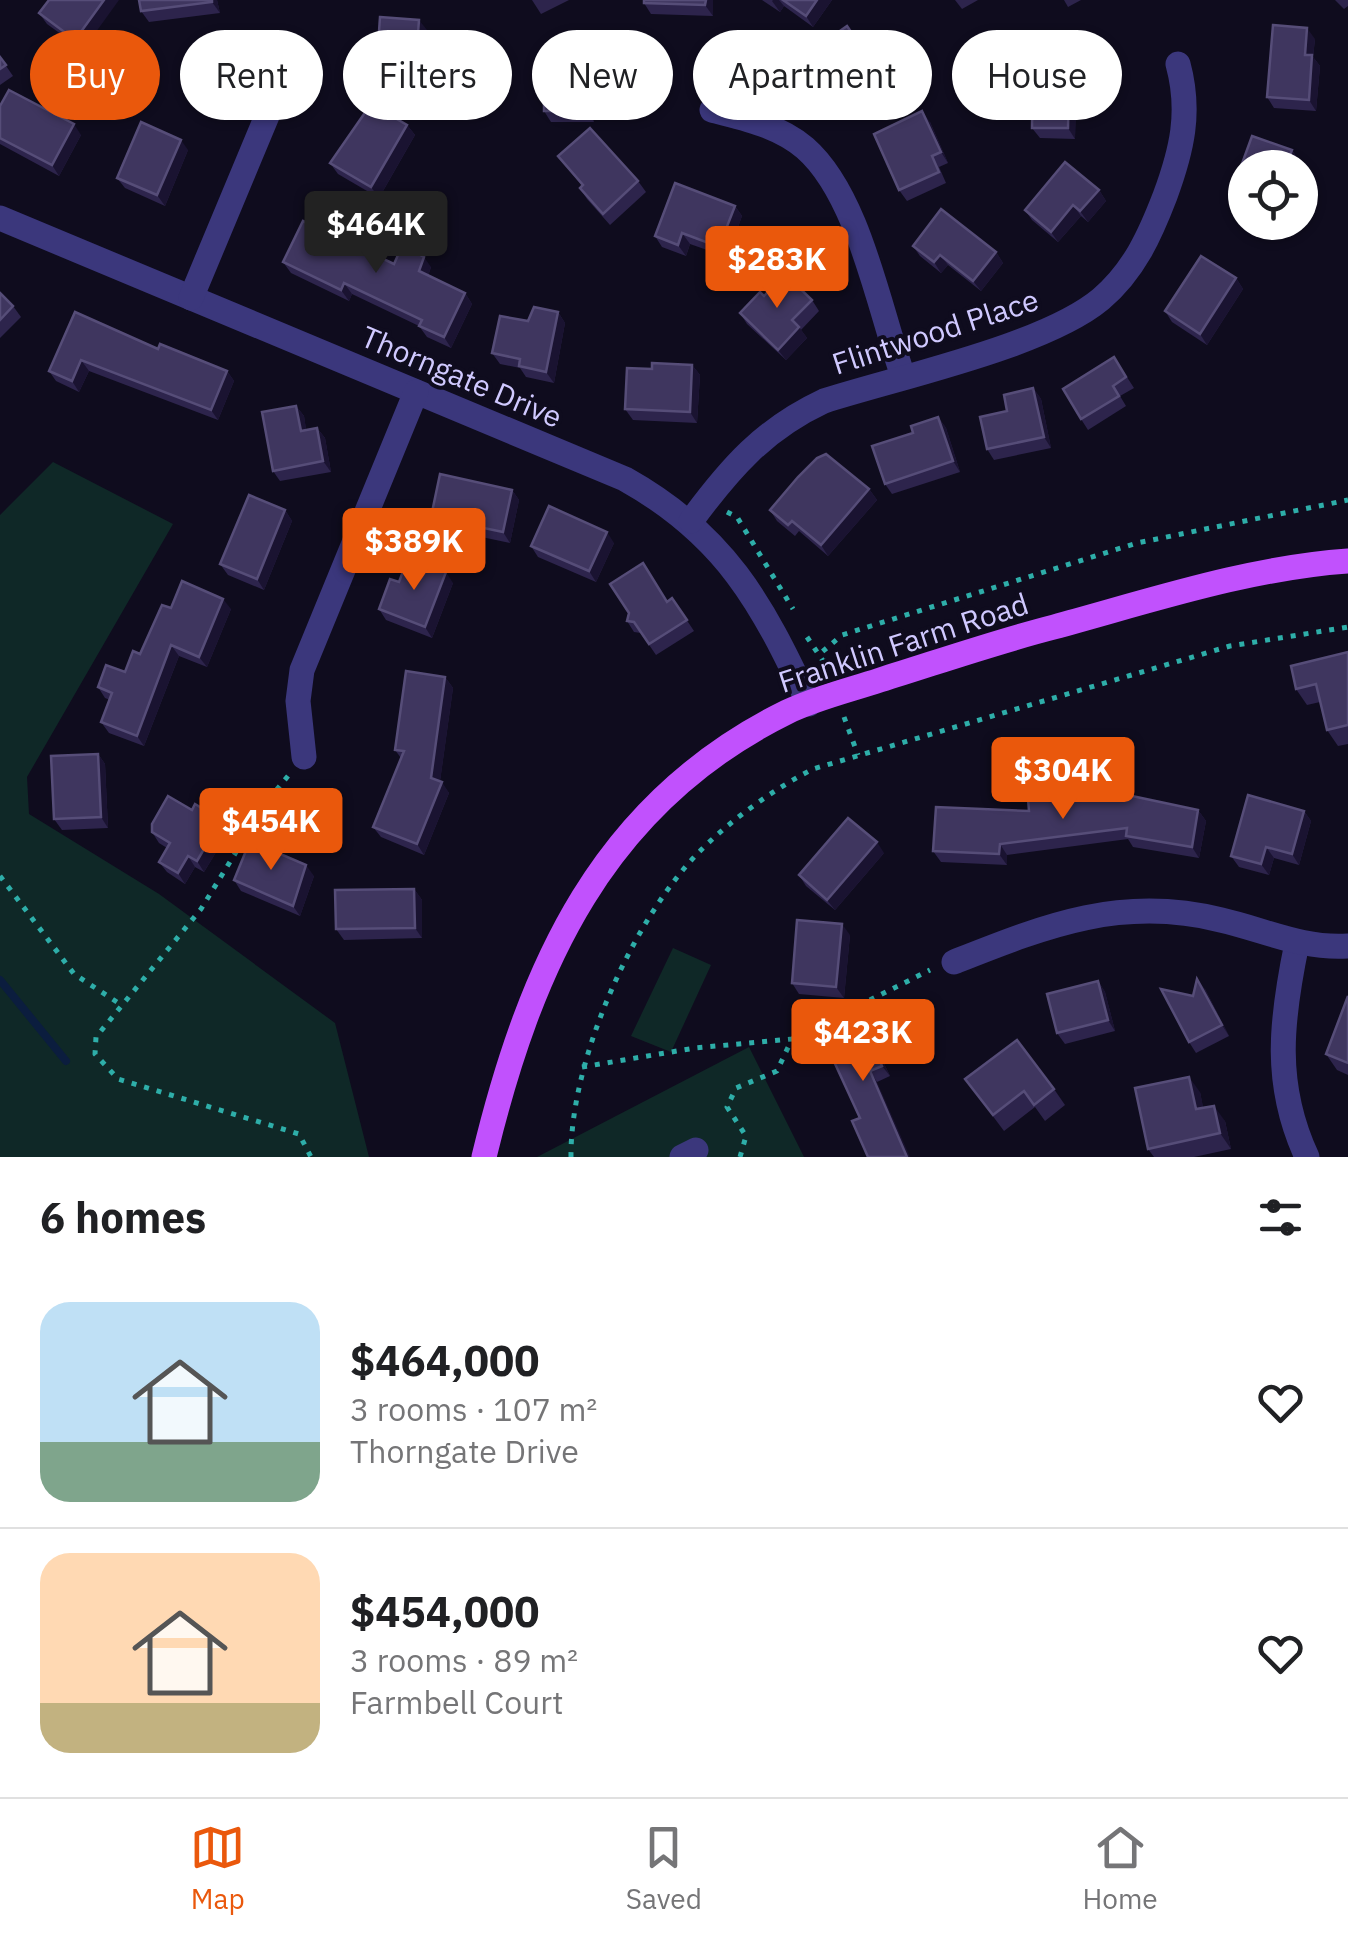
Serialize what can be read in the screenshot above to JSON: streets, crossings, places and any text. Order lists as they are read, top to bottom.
{
  "streets": {
    "main road": ["Franklin Farm Road"],
    "street": ["Flintwood Place", "Thorngate Drive"]
  },
  "crossings": [
    ["Flintwood Place", "Thorngate Drive"],
    ["Thorngate Drive", "Franklin Farm Road"]
  ],
  "page": {
    "chip": [
      "Buy",
      "Rent",
      "Filters",
      "New",
      "Apartment",
      "House"
    ],
    "price": [
      "$464K",
      "$283K",
      "$389K",
      "$304K",
      "$454K",
      "$423K"
    ],
    "heading": "6 homes",
    "list": [
      {
        "name": "$464,000",
        "note": "3 rooms · 107 m² · Thorngate Drive"
      },
      {
        "name": "$454,000",
        "note": "3 rooms · 89 m² · Farmbell Court"
      }
    ],
    "tabs": ["Map", "Saved", "Home"]
  }
}
